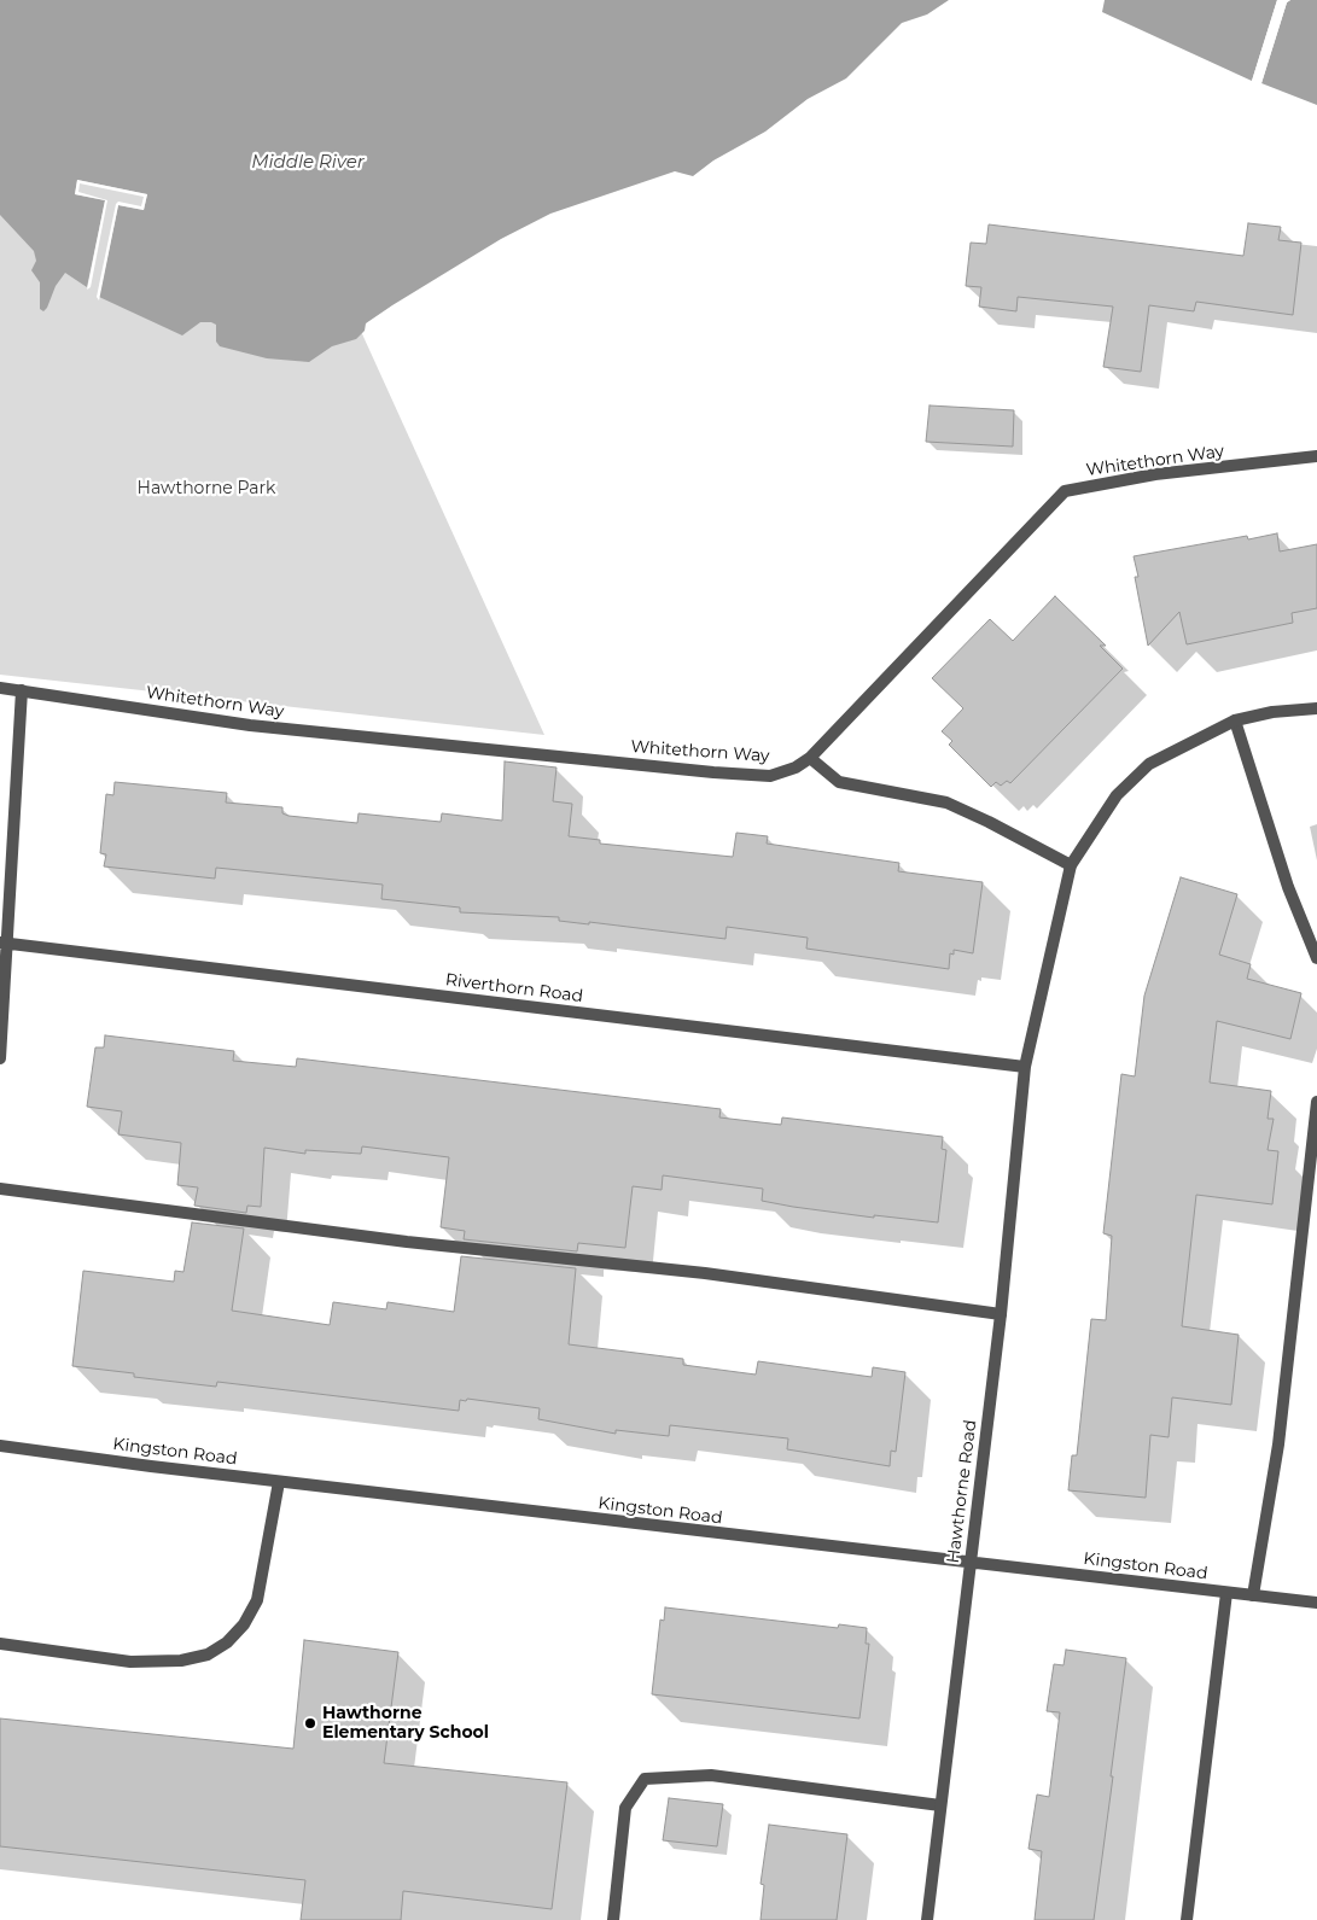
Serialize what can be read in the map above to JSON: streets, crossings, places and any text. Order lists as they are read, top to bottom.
{
  "streets": {
    "street": [
      "Whitethorn Way",
      "Riverthorn Road",
      "Kingston Road",
      "Hawthorne Road"
    ]
  },
  "crossings": [
    ["Riverthorn Road", "Hawthorne Road"],
    ["Kingston Road", "Hawthorne Road"]
  ],
  "water": ["Middle River"],
  "parks": ["Hawthorne Park"],
  "places": ["Hawthorne Elementary School"]
}
